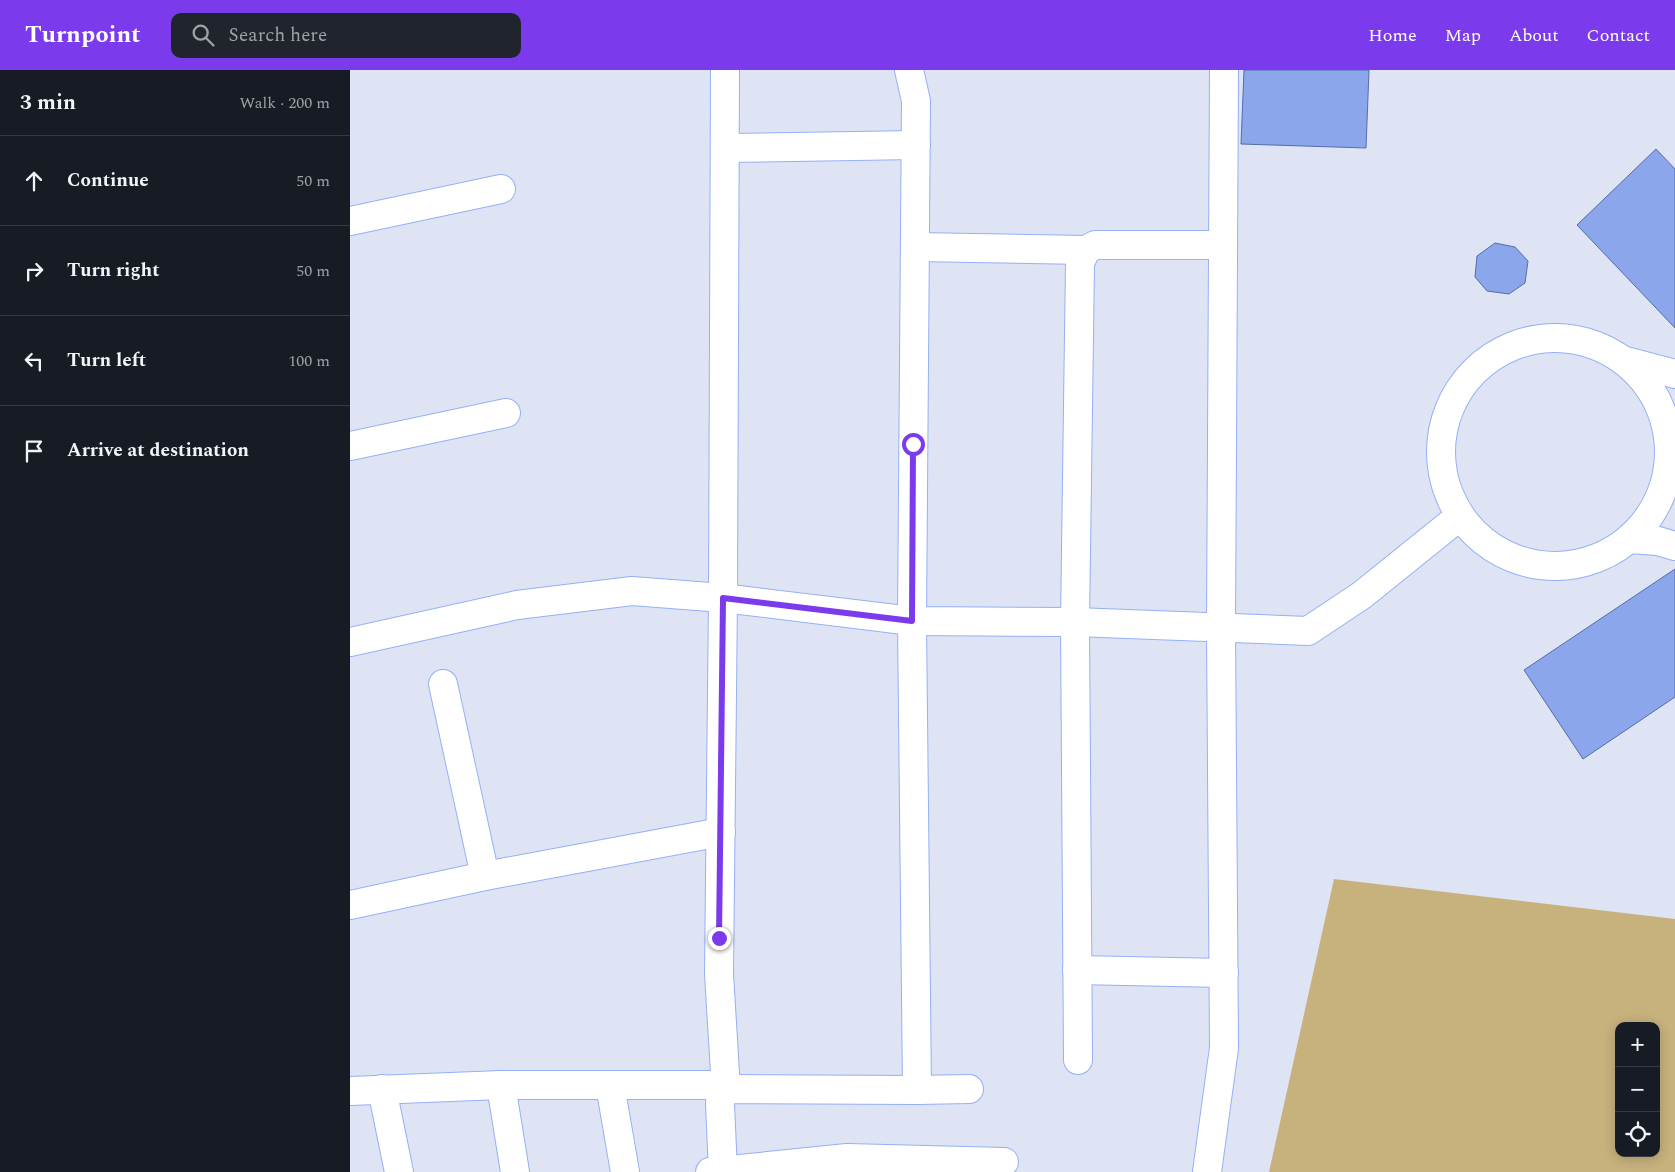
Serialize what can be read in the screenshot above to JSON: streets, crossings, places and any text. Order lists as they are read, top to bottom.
{
  "page": {
    "header": "Turnpoint",
    "search": "Search here",
    "nav": [
      "Home",
      "Map",
      "About",
      "Contact"
    ],
    "heading": ["3 min", "Walk · 200 m"],
    "list": [
      ["Continue", "50 m"],
      ["Turn right", "50 m"],
      ["Turn left", "100 m"],
      "Arrive at destination"
    ],
    "map_buttons": ["+", "−"]
  }
}
